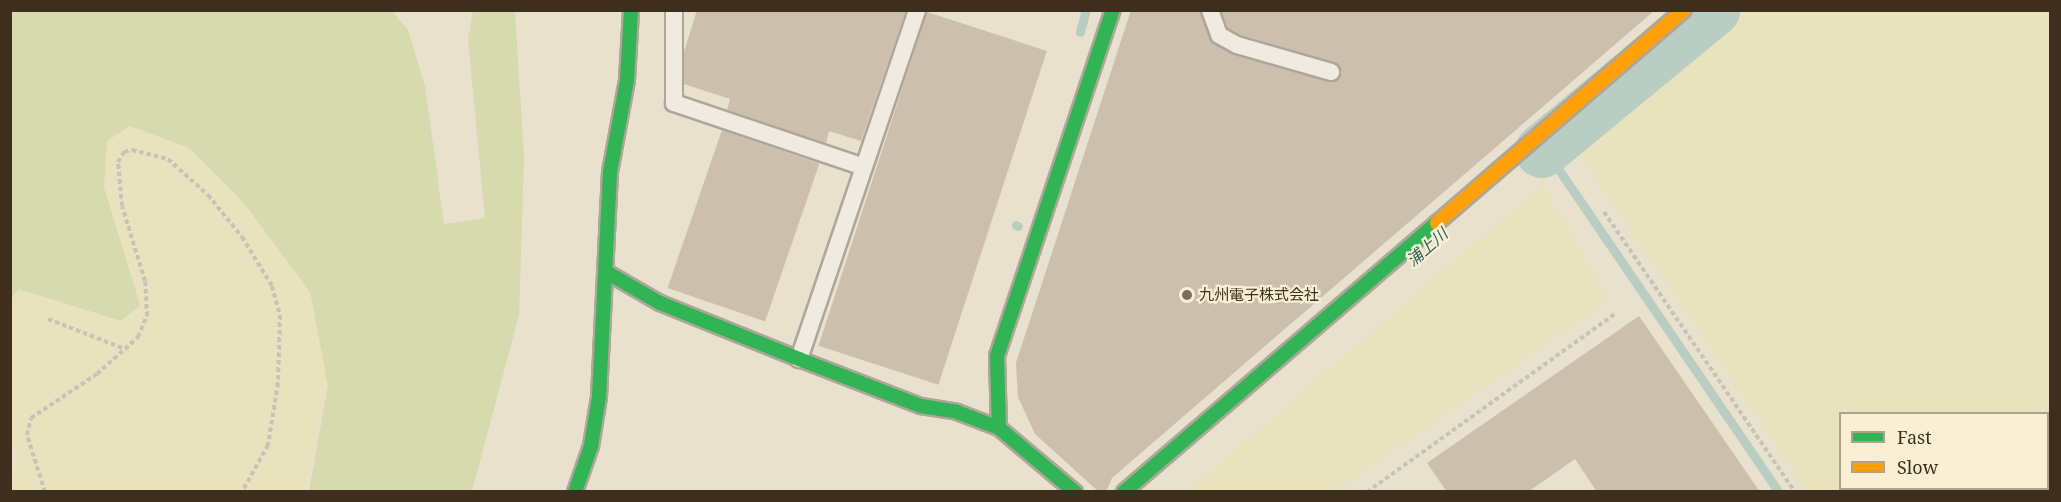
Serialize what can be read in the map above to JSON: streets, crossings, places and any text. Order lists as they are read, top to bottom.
{
  "water": ["浦上川"],
  "places": ["九州電子株式会社"],
  "legend": ["Fast", "Slow"]
}
